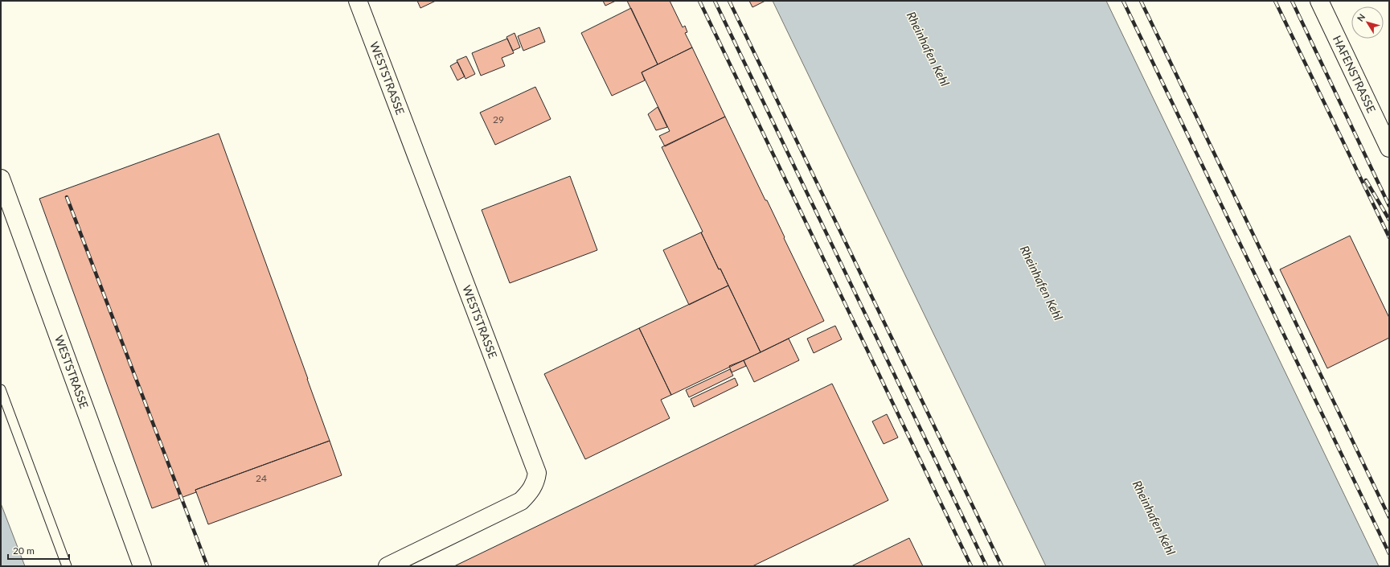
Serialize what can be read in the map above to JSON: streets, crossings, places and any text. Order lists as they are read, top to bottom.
{
  "streets": {
    "street": ["HAFENSTRASSE", "WESTSTRASSE"]
  },
  "water": ["Rheinhafen Kehl"],
  "house_numbers": ["29", "24"],
  "scale_bar": "20 m",
  "north": "top left"
}
